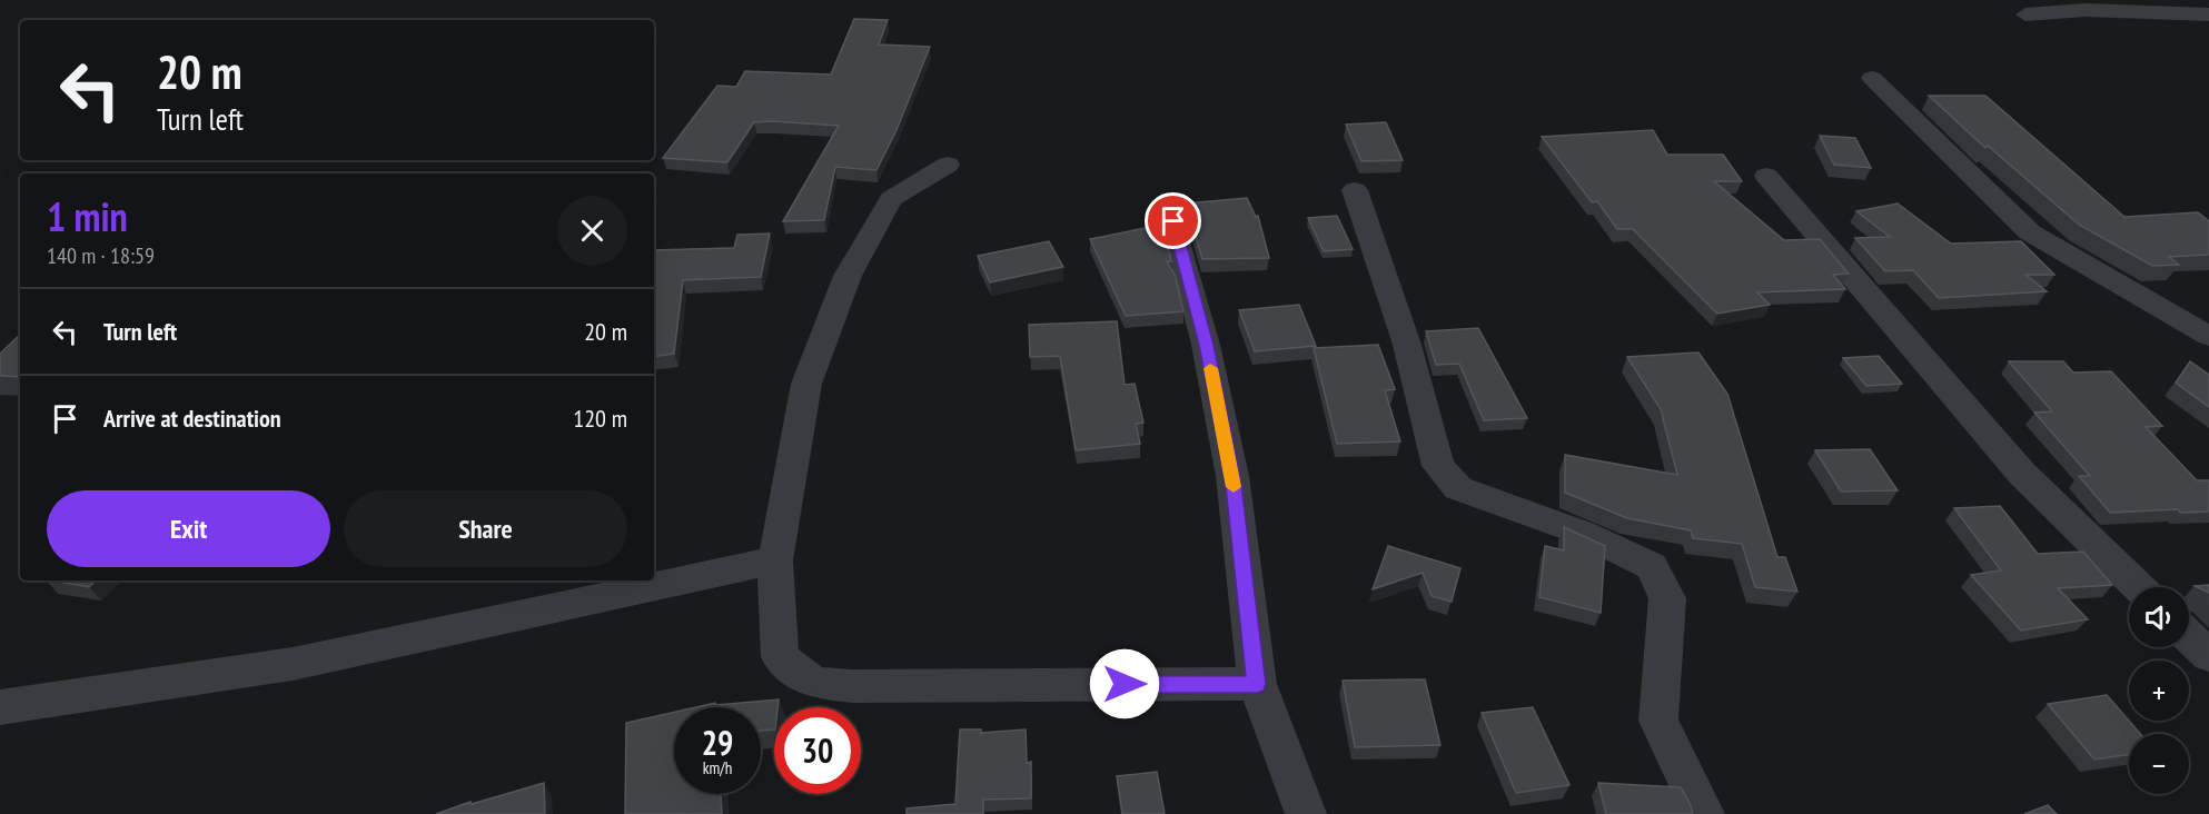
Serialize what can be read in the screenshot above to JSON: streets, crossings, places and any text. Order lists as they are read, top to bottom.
{
  "page": {
    "turn": ["20 m", "Turn left"],
    "heading": ["1 min", "140 m · 18:59"],
    "list": [
      {
        "name": "Turn left",
        "value": "20 m"
      },
      {
        "name": "Arrive at destination",
        "value": "120 m"
      }
    ],
    "buttons": ["Exit", "Share"],
    "map_buttons": ["+", "−"],
    "speed": "29 km/h",
    "limit": "30"
  }
}
